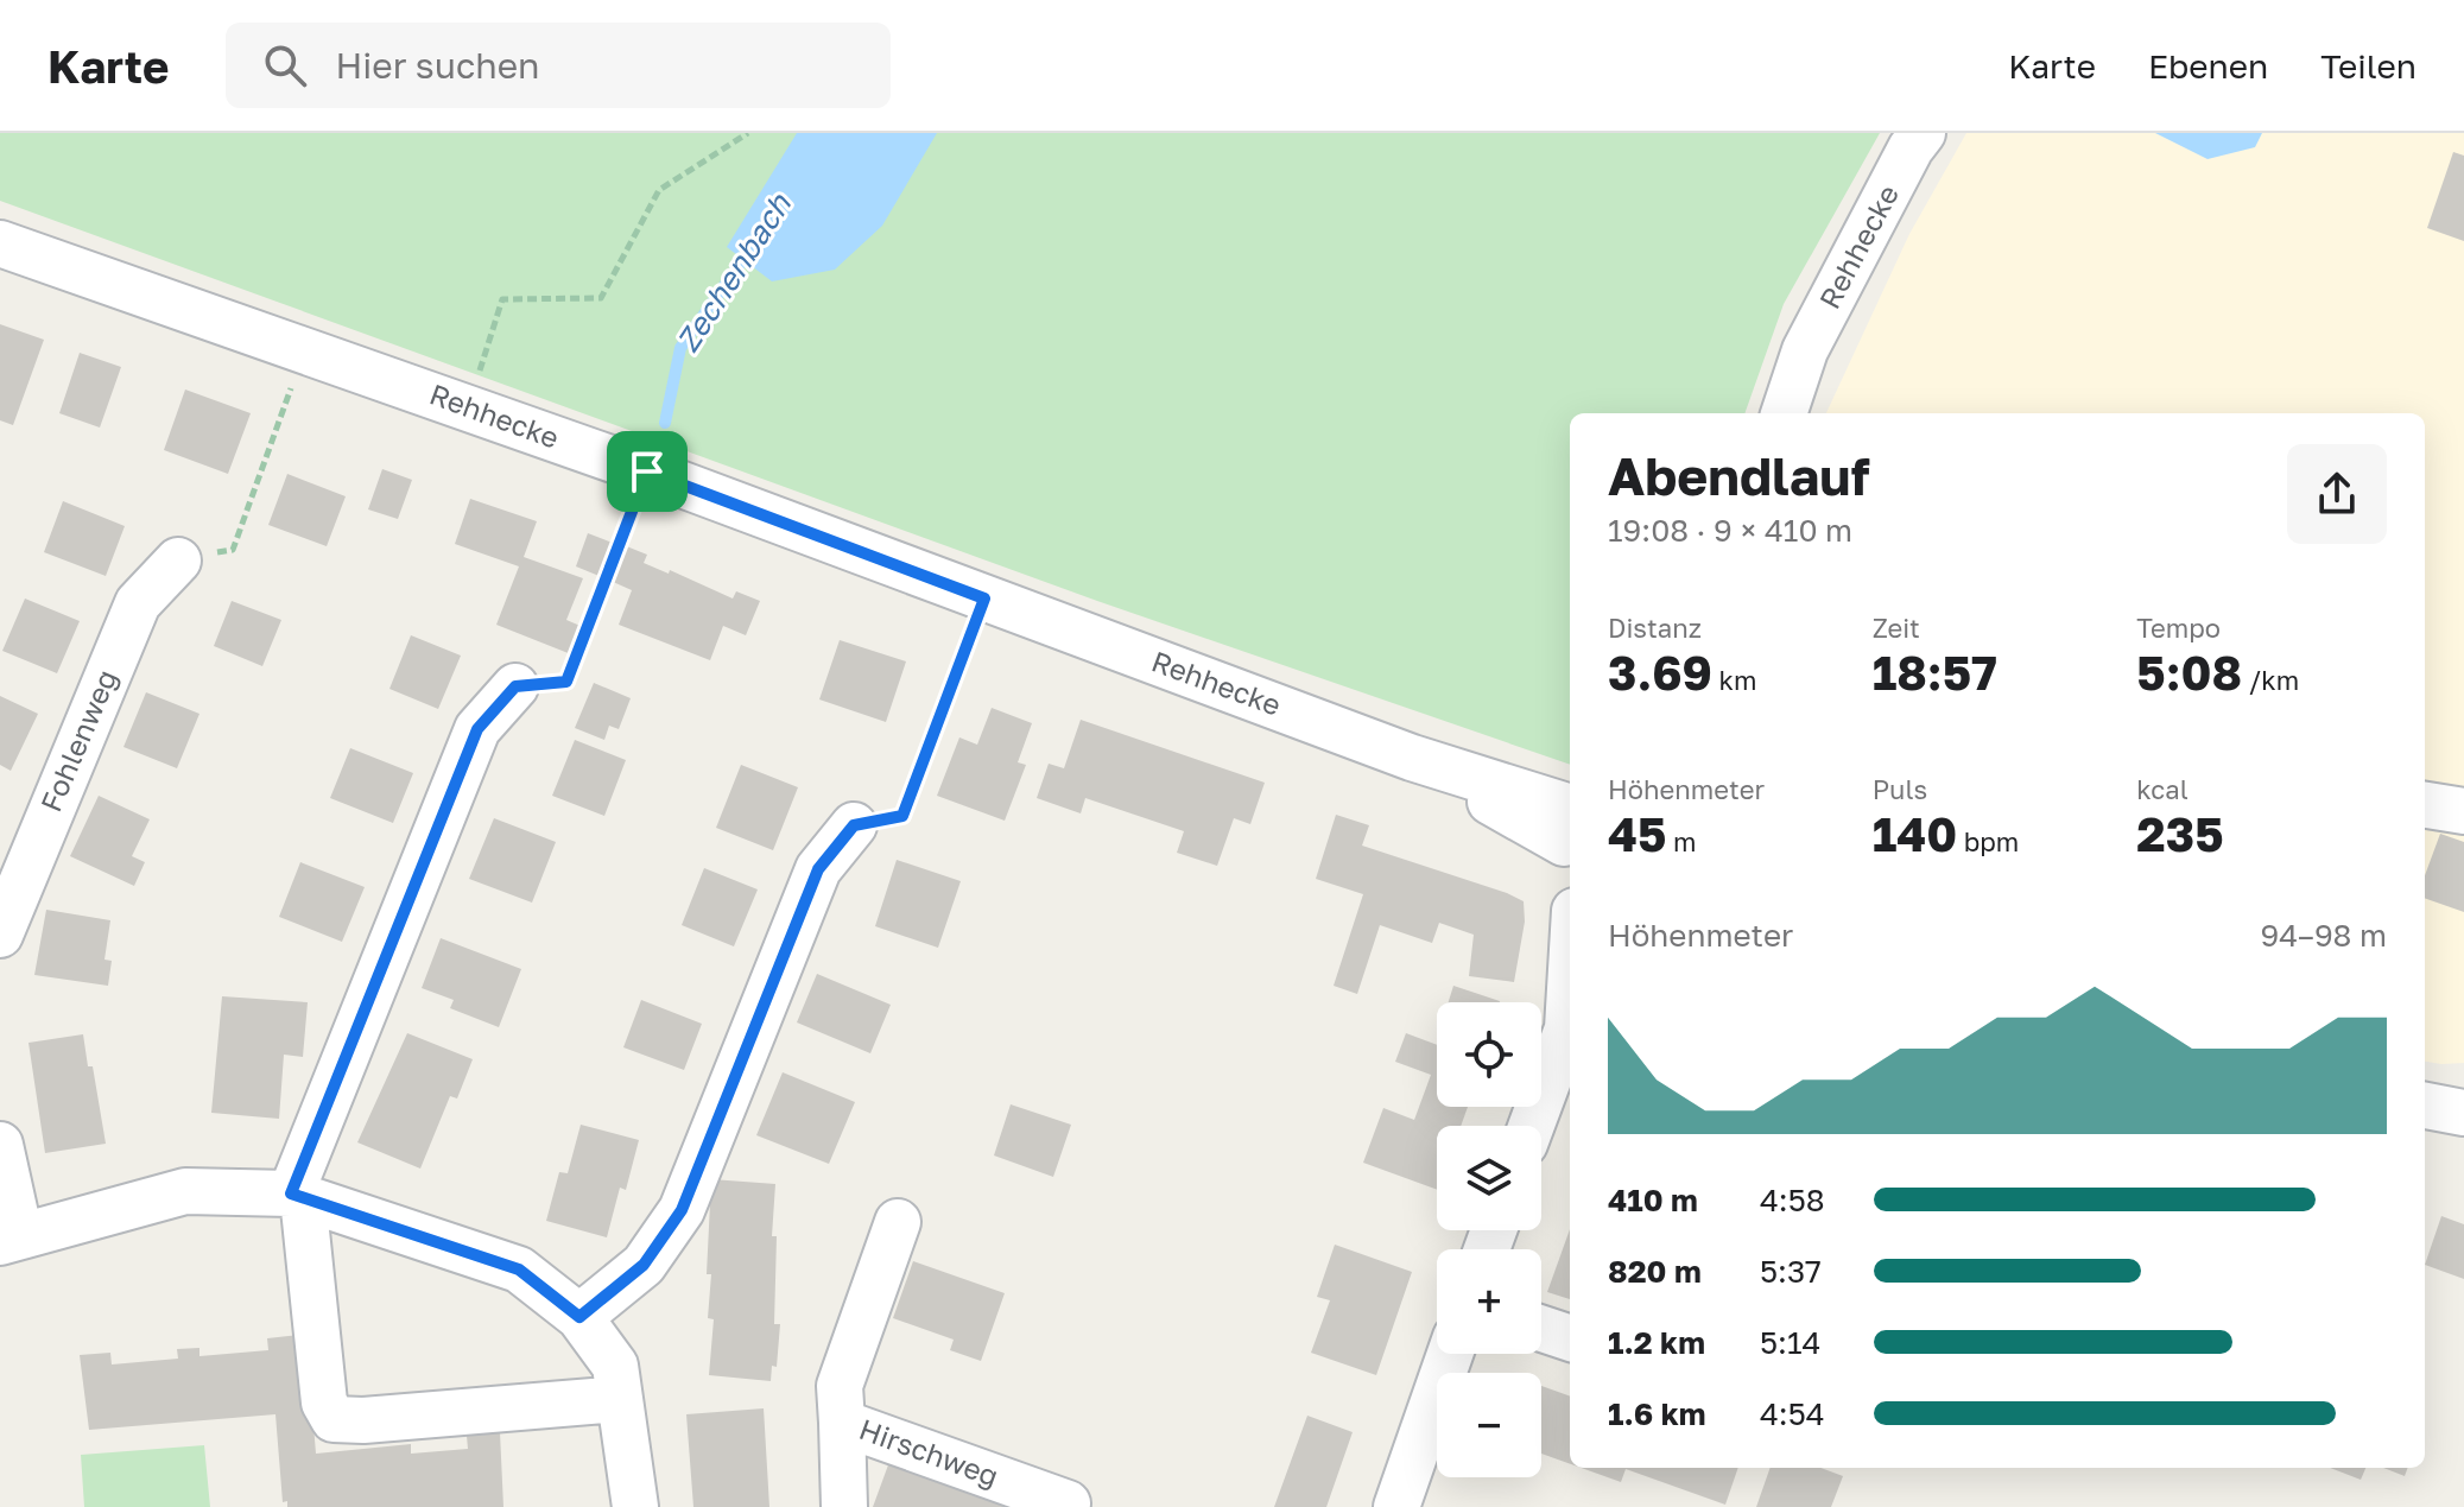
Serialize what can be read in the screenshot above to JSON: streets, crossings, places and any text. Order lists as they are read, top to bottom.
{
  "streets": {
    "street": ["Rehhecke", "Fohlenweg", "Hirschweg"]
  },
  "water": ["Zechenbach"],
  "page": {
    "header": "Karte",
    "search": "Hier suchen",
    "nav": ["Karte", "Ebenen", "Teilen"],
    "heading": ["Abendlauf", "19:08 · 9 × 410 m"],
    "stats": [
      ["Distanz", "3.69 km"],
      ["Zeit", "18:57"],
      ["Tempo", "5:08 /km"],
      ["Höhenmeter", "45 m"],
      ["Puls", "140 bpm"],
      ["kcal", "235"]
    ],
    "chart": ["Höhenmeter", "94–98 m"],
    "map_buttons": ["+", "−"],
    "list": [
      {
        "name": "410 m",
        "note": "4:58"
      },
      {
        "name": "820 m",
        "note": "5:37"
      },
      {
        "name": "1.2 km",
        "note": "5:14"
      },
      {
        "name": "1.6 km",
        "note": "4:54"
      }
    ]
  }
}
